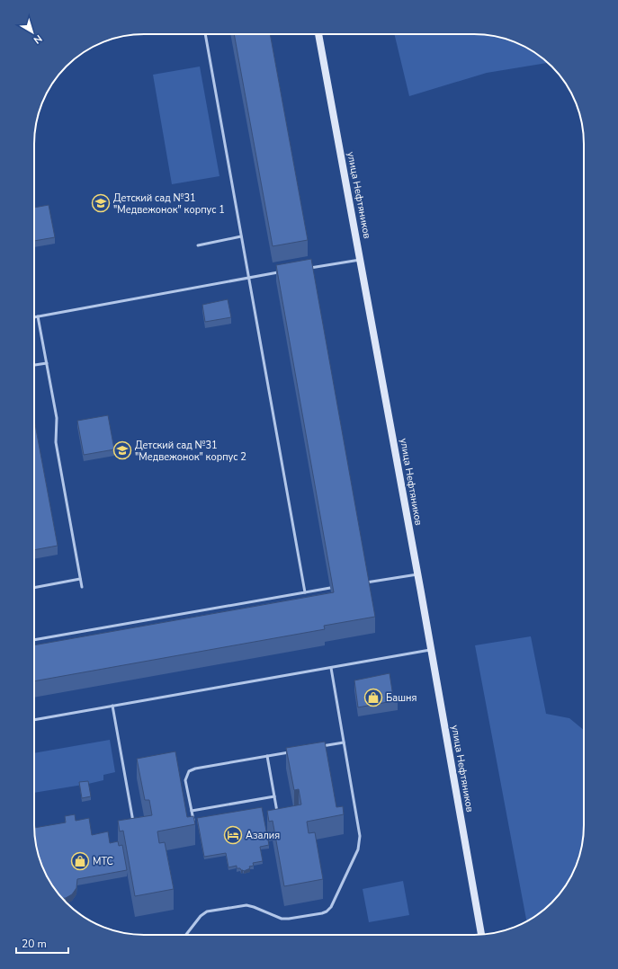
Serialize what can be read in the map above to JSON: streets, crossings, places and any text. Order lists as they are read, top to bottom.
{
  "streets": {
    "main road": ["улица Нефтяников"]
  },
  "places": {
    "school or university": ["Детский сад №31 \"Медвежонок\" корпус 1", "Детский сад №31 \"Медвежонок\" корпус 2"],
    "shop": ["Башня", "МТС"],
    "hotel": ["Азалия"]
  },
  "scale_bar": "20 m",
  "north": "bottom right"
}
